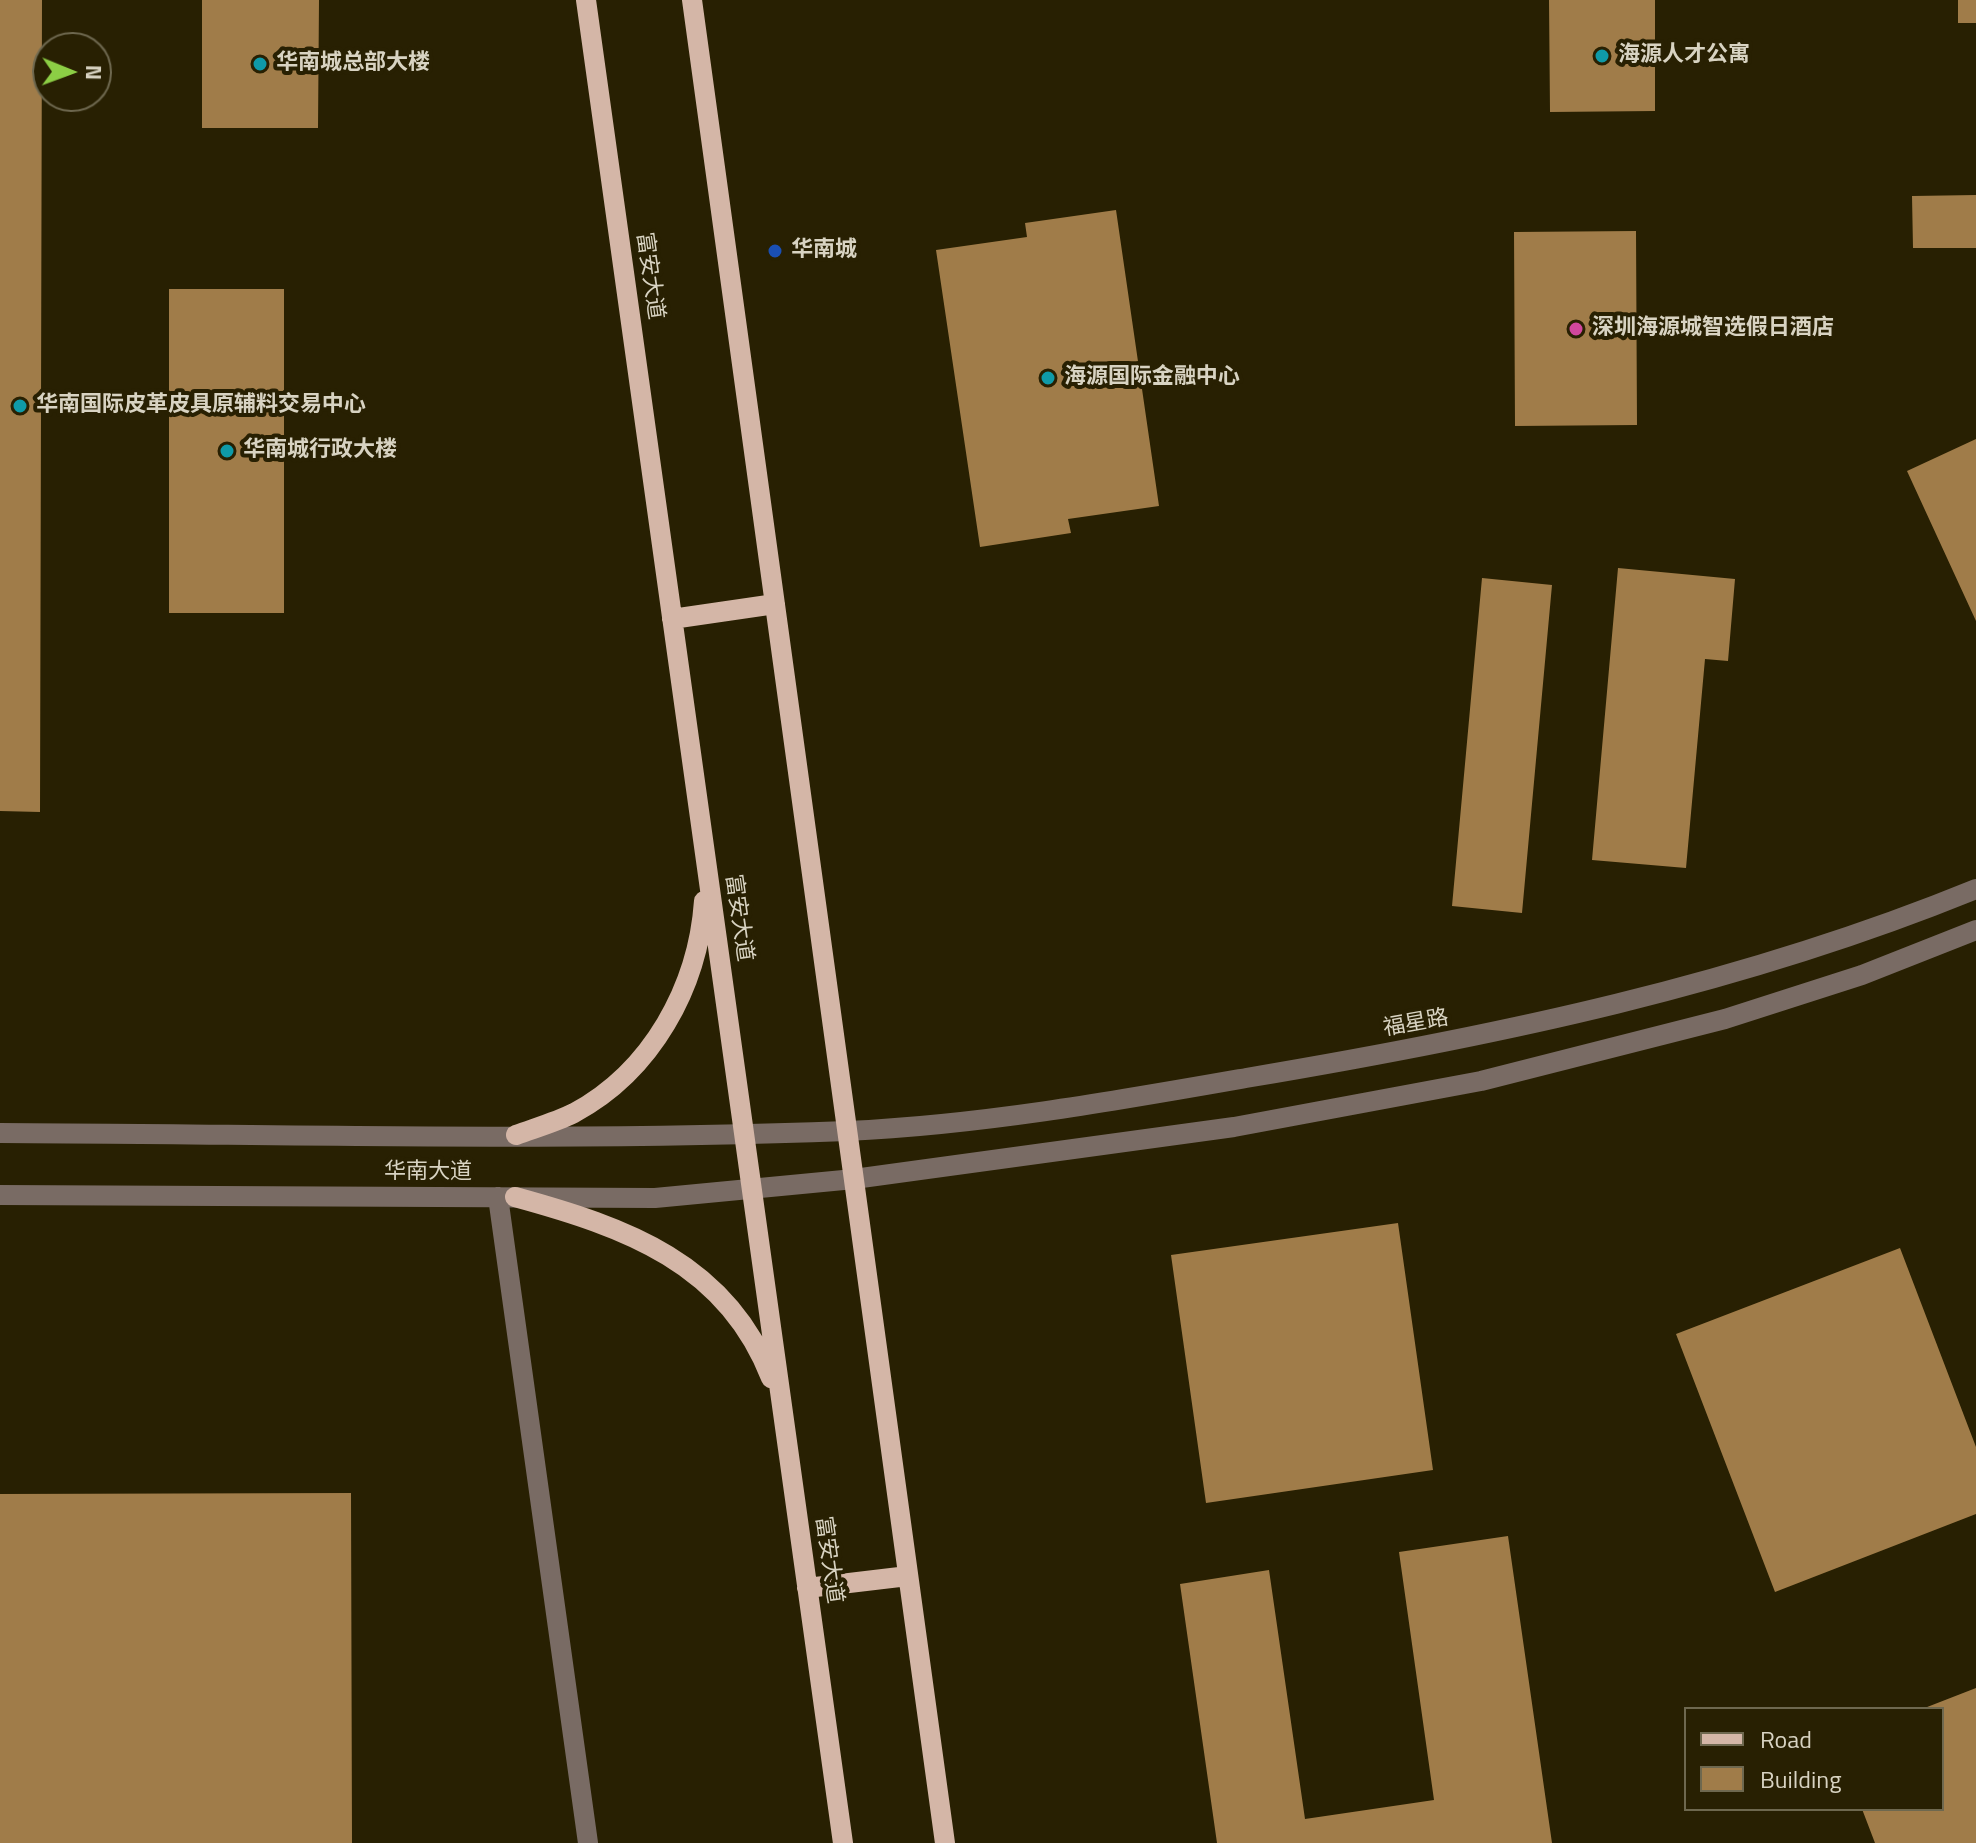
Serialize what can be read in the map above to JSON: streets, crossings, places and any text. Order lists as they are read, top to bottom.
{
  "streets": {
    "main road": ["富安大道"],
    "street": ["福星路", "华南大道"]
  },
  "crossings": [
    ["富安大道", "华南大道"],
    ["福星路", "华南大道"]
  ],
  "places": [
    "海源人才公寓",
    "华南城总部大楼",
    "华南城",
    "深圳海源城智选假日酒店",
    "海源国际金融中心",
    "华南国际皮革皮具原辅料交易中心",
    "华南城行政大楼"
  ],
  "legend": ["Road", "Building"],
  "north": "right"
}
